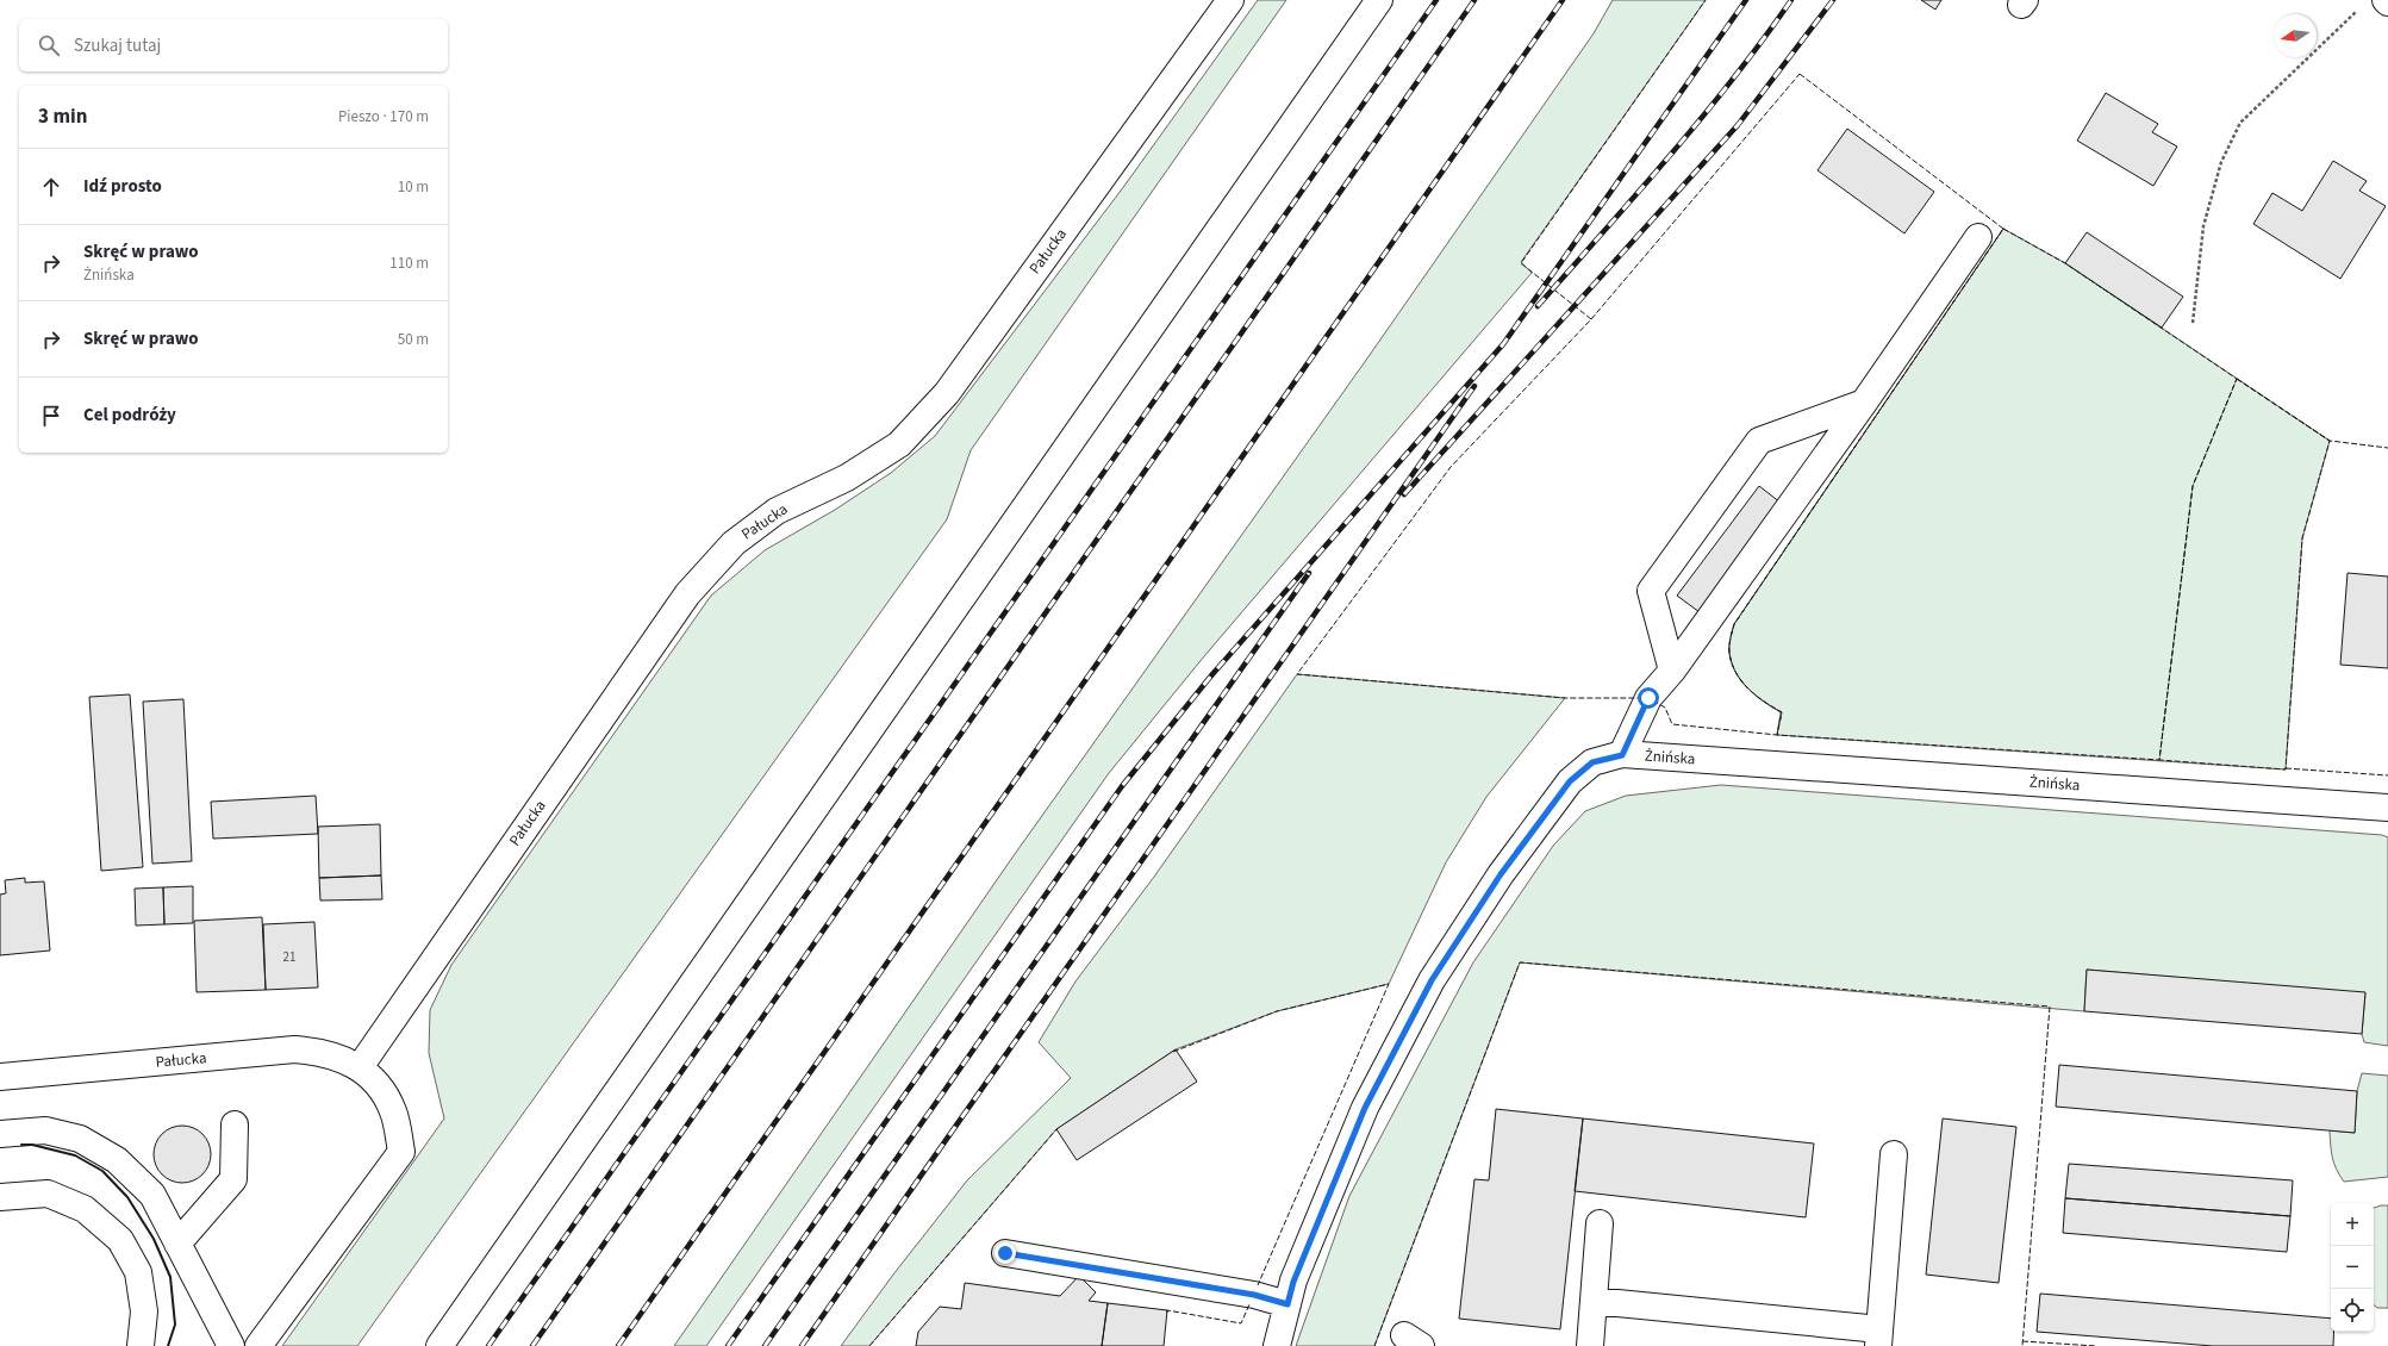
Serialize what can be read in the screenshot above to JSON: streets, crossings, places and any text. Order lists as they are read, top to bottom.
{
  "streets": {
    "street": ["Pałucka", "Żnińska"]
  },
  "house_numbers": ["21"],
  "north": "left",
  "page": {
    "search": "Szukaj tutaj",
    "heading": ["3 min", "Pieszo · 170 m"],
    "list": [
      ["Idź prosto", "10 m"],
      ["Skręć w prawo", "Żnińska", "110 m"],
      ["Skręć w prawo", "50 m"],
      "Cel podróży"
    ],
    "map_buttons": ["+", "−"]
  }
}
